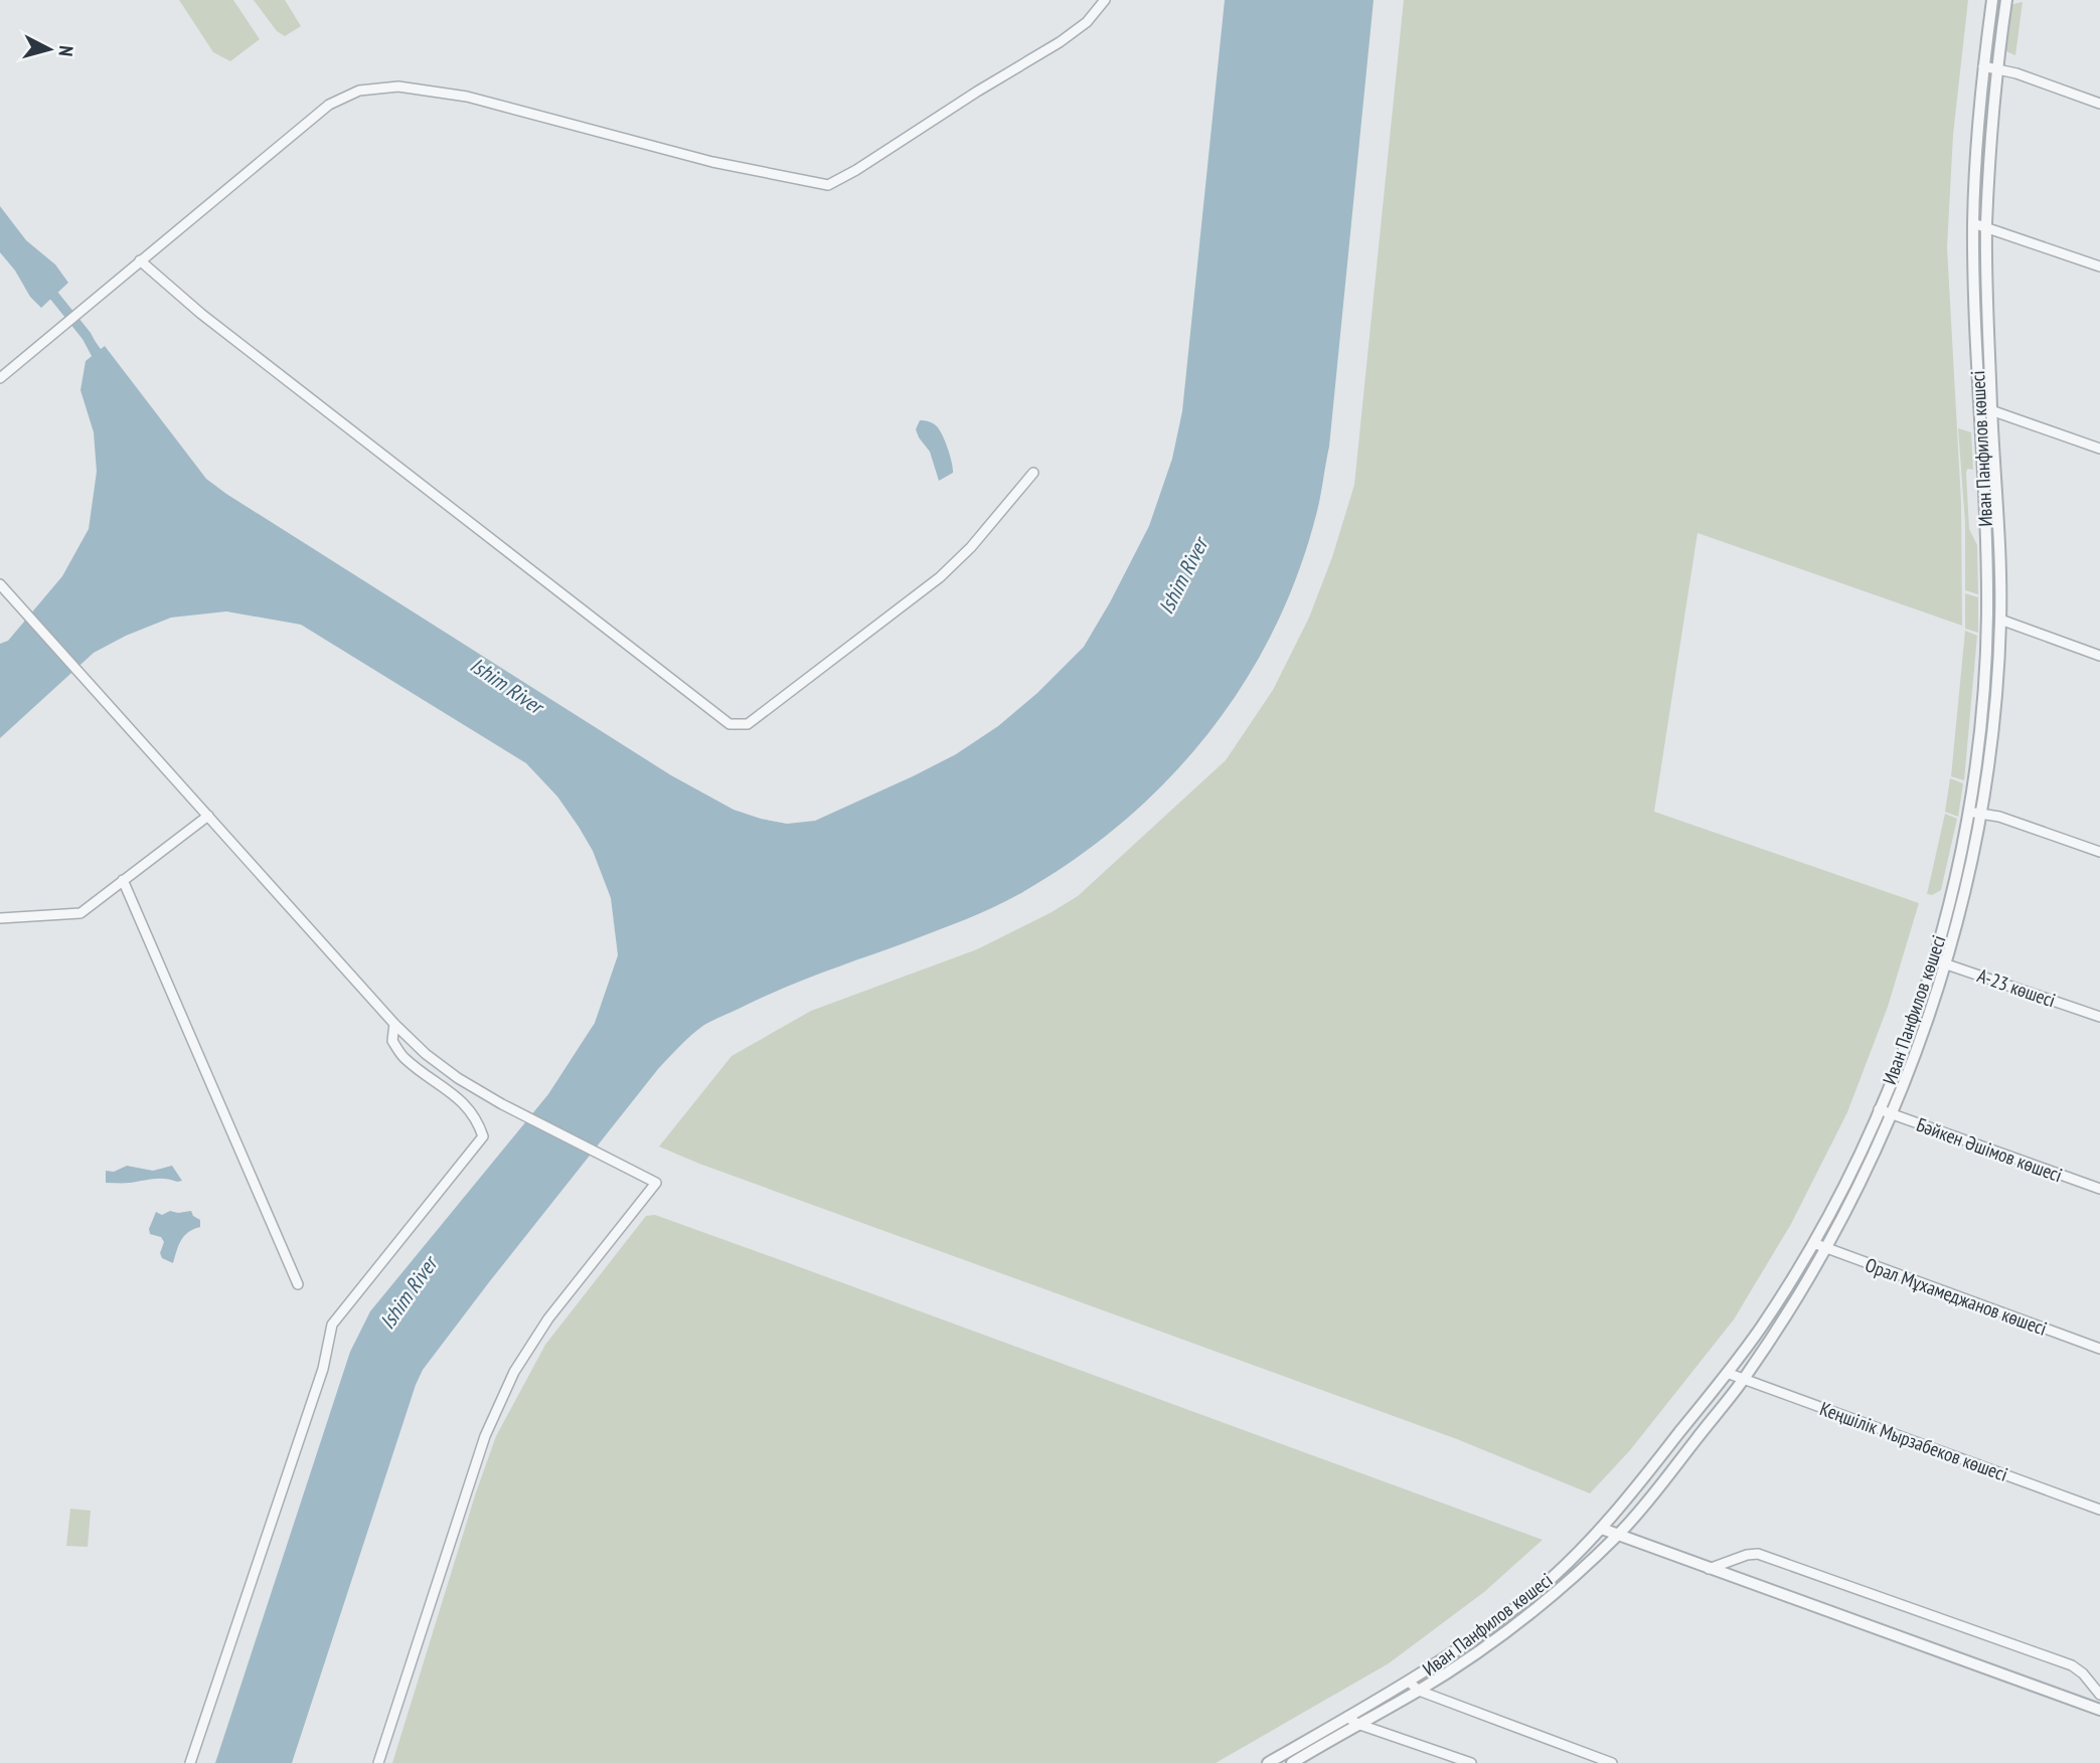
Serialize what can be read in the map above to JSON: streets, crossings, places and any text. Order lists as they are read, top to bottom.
{
  "streets": {
    "street": [
      "Иван Панфилов көшесі",
      "А-23 көшесі",
      "Бәйкен Әшімов көшесі",
      "Орал Мұхамеджанов көшесі",
      "Кеңшілік Мырзабеков көшесі"
    ]
  },
  "crossings": [
    ["Иван Панфилов көшесі", "А-23 көшесі"],
    ["Иван Панфилов көшесі", "Бәйкен Әшімов көшесі"],
    ["Иван Панфилов көшесі", "Орал Мұхамеджанов көшесі"],
    ["Иван Панфилов көшесі", "Кеңшілік Мырзабеков көшесі"]
  ],
  "water": ["Ishim River"],
  "north": "right"
}
